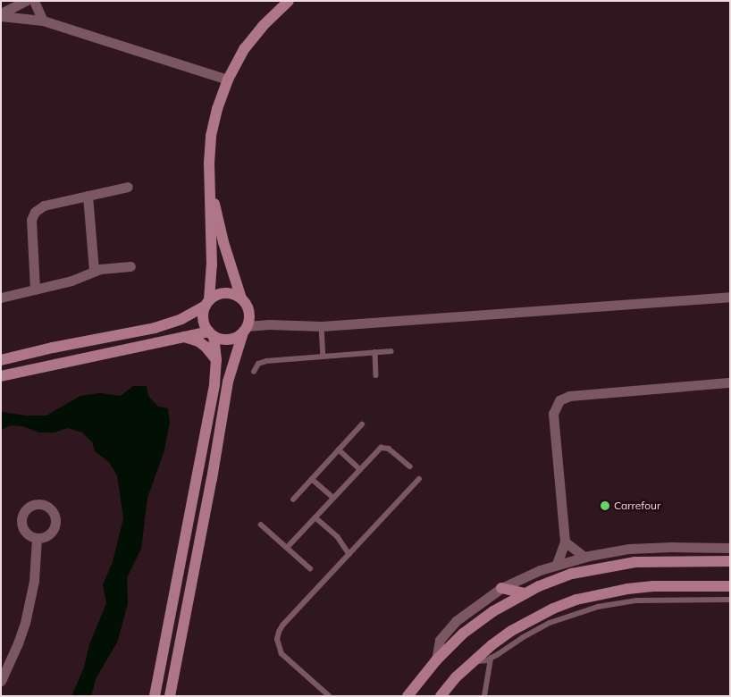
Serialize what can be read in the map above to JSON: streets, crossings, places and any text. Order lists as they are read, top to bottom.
{
  "places": ["Carrefour"]
}
